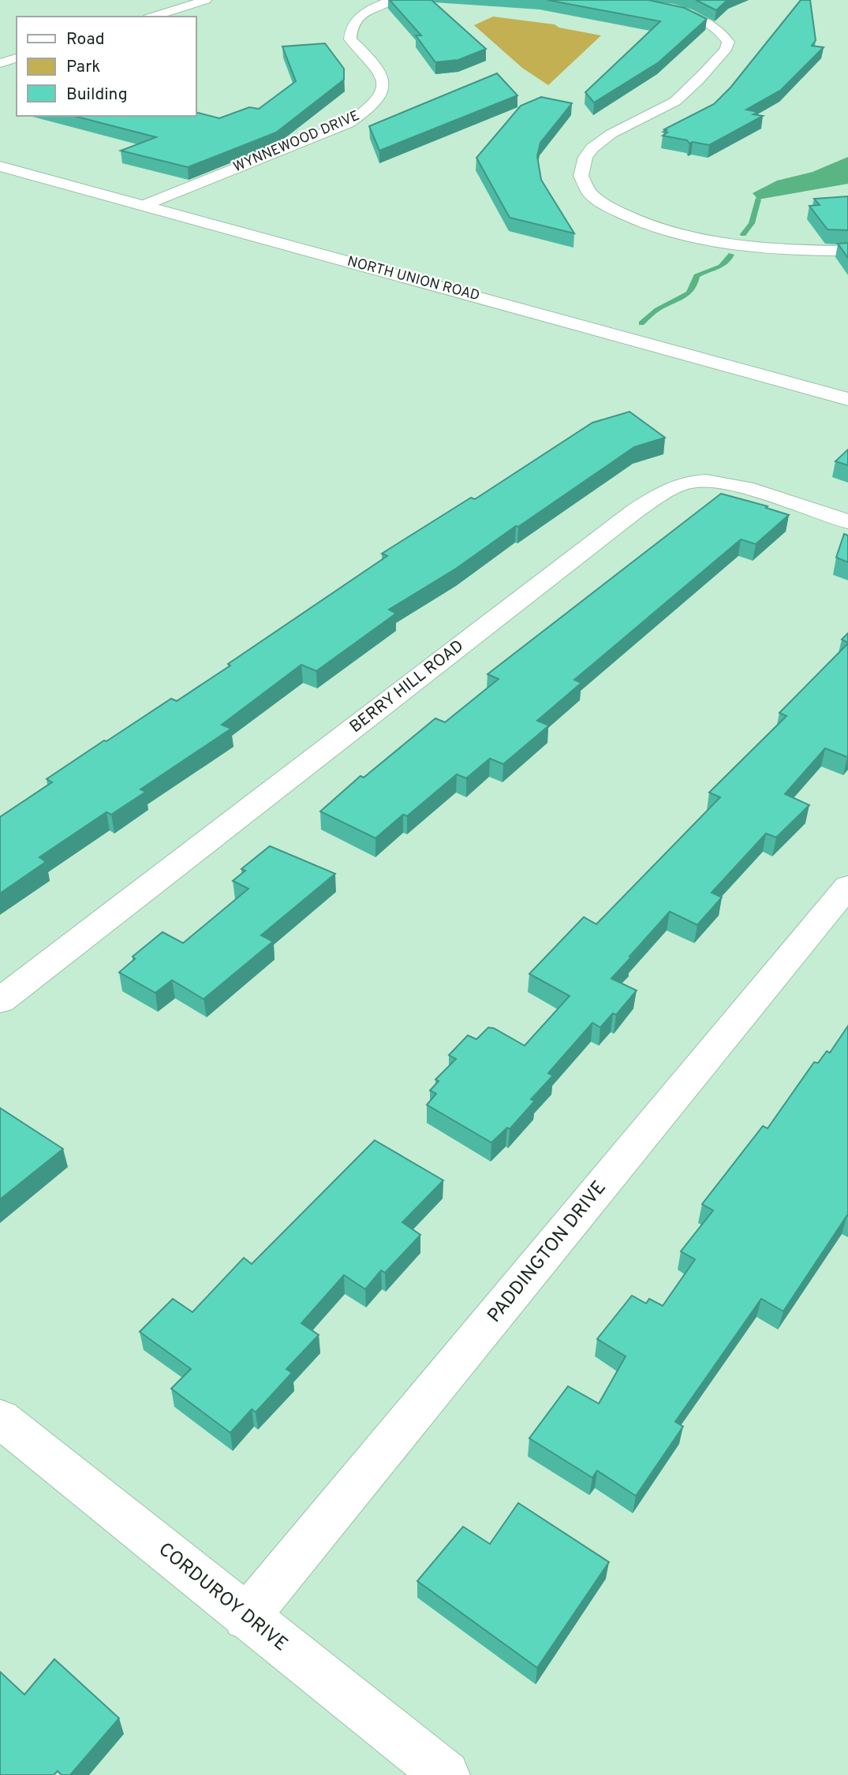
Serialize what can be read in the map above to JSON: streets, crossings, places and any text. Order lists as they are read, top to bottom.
{
  "streets": {
    "street": [
      "WYNNEWOOD DRIVE",
      "NORTH UNION ROAD",
      "BERRY HILL ROAD",
      "PADDINGTON DRIVE",
      "CORDUROY DRIVE"
    ]
  },
  "crossings": [
    ["WYNNEWOOD DRIVE", "NORTH UNION ROAD"],
    ["PADDINGTON DRIVE", "CORDUROY DRIVE"]
  ],
  "legend": ["Road", "Park", "Building"]
}
